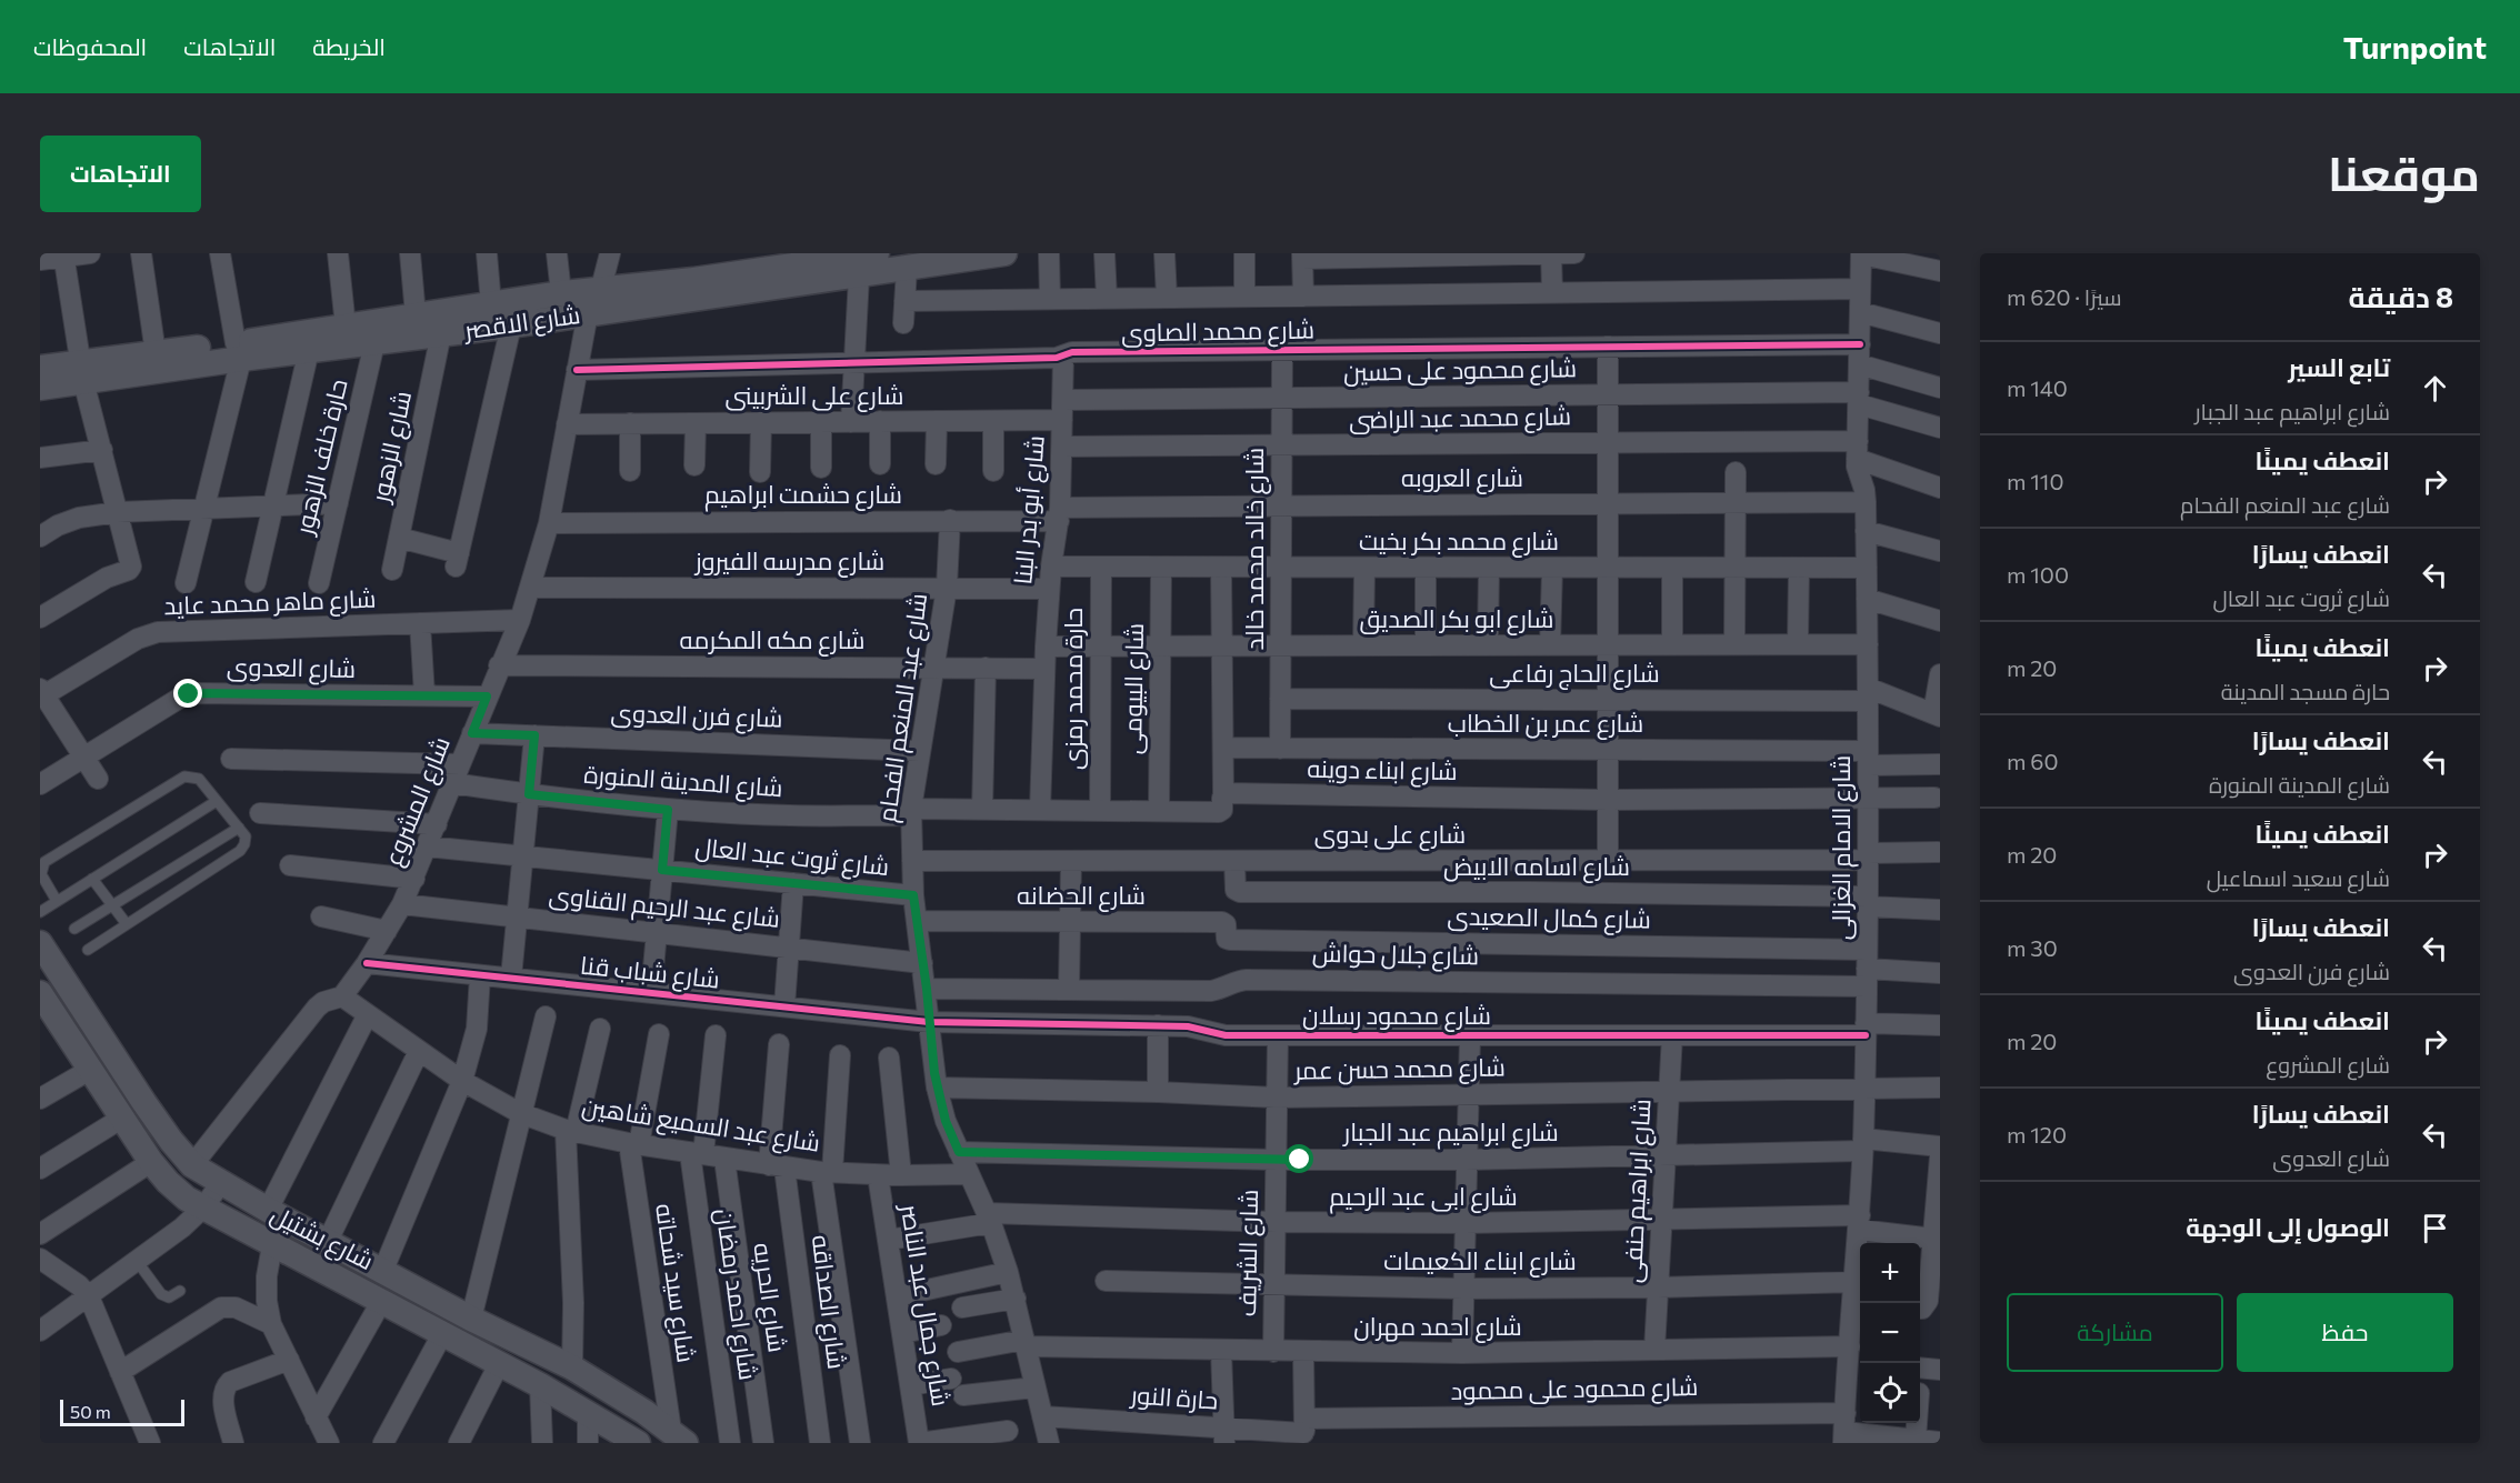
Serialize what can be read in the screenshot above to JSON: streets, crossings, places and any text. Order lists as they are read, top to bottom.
{
  "streets": {
    "street": [
      "شارع الاقصر",
      "شارع محمد الصاوى",
      "شارع محمود على حسين",
      "شارع على الشربينى",
      "شارع محمد عبد الراضى",
      "شارع الزهور",
      "حارة خلف الزهور",
      "شارع العروبه",
      "شارع حشمت ابراهيم",
      "شارع أبو بدر البنا",
      "شارع محمد بكر بخيت",
      "شارع خالد محمد خالد",
      "شارع مدرسه الفيروز",
      "شارع ماهر محمد عايد",
      "شارع ابو بكر الصديق",
      "شارع مكه المكرمه",
      "شارع العدوى",
      "شارع الحاج رفاعى",
      "حارة محمد رمزى",
      "شارع البيومى",
      "شارع عبد المنعم الفحام",
      "شارع فرن العدوى",
      "شارع عمر بن الخطاب",
      "شارع ابناء دوينه",
      "شارع المدينة المنورة",
      "شارع المشروع",
      "شارع على بدوى",
      "شارع الامام الغزالى",
      "شارع ثروت عبد العال",
      "شارع اسامه الابيض",
      "شارع الحضانه",
      "شارع عبد الرحيم القناوى",
      "شارع كمال الصعيدى",
      "شارع جلال حواش",
      "شارع شباب قنا",
      "شارع محمود رسلان",
      "شارع محمد حسن عمر",
      "شارع عبد السميع شاهين",
      "شارع ابراهيم عبد الجبار",
      "شارع ابراهيم حنفى",
      "شارع ابى عبد الرحيم",
      "شارع بشتيل",
      "شارع الشريف",
      "شارع ابناء الكعيمات",
      "شارع سيد شحاته",
      "شارع احمد رمضان",
      "شارع الحريه",
      "شارع الصداقه",
      "شارع جمال عبد الناصر",
      "شارع احمد مهران",
      "شارع محمود على محمود",
      "حارة النور"
    ]
  },
  "crossings": [
    ["شارع الاقصر", "شارع الزهور"],
    ["شارع الاقصر", "حارة خلف الزهور"],
    ["شارع الاقصر", "شارع المشروع"],
    ["شارع محمد الصاوى", "شارع أبو بدر البنا"],
    ["شارع محمد الصاوى", "شارع خالد محمد خالد"],
    ["شارع محمد الصاوى", "شارع المشروع"],
    ["شارع محمد الصاوى", "شارع الامام الغزالى"],
    ["شارع محمود على حسين", "شارع على الشربينى"],
    ["شارع محمود على حسين", "شارع أبو بدر البنا"],
    ["شارع محمود على حسين", "شارع خالد محمد خالد"],
    ["شارع محمود على حسين", "شارع الامام الغزالى"],
    ["شارع على الشربينى", "شارع أبو بدر البنا"],
    ["شارع على الشربينى", "شارع المشروع"],
    ["شارع محمد عبد الراضى", "شارع أبو بدر البنا"],
    ["شارع محمد عبد الراضى", "شارع خالد محمد خالد"],
    ["شارع محمد عبد الراضى", "شارع الامام الغزالى"],
    ["شارع العروبه", "شارع حشمت ابراهيم"],
    ["شارع العروبه", "شارع أبو بدر البنا"],
    ["شارع العروبه", "شارع خالد محمد خالد"],
    ["شارع العروبه", "شارع الامام الغزالى"],
    ["شارع حشمت ابراهيم", "شارع أبو بدر البنا"],
    ["شارع حشمت ابراهيم", "شارع عبد المنعم الفحام"],
    ["شارع حشمت ابراهيم", "شارع المشروع"],
    ["شارع أبو بدر البنا", "شارع محمد بكر بخيت"],
    ["شارع أبو بدر البنا", "شارع مدرسه الفيروز"],
    ["شارع أبو بدر البنا", "شارع ابو بكر الصديق"],
    ["شارع أبو بدر البنا", "شارع مكه المكرمه"],
    ["شارع محمد بكر بخيت", "شارع خالد محمد خالد"],
    ["شارع محمد بكر بخيت", "حارة محمد رمزى"],
    ["شارع محمد بكر بخيت", "شارع البيومى"],
    ["شارع محمد بكر بخيت", "شارع الامام الغزالى"],
    ["شارع خالد محمد خالد", "شارع ابو بكر الصديق"],
    ["شارع خالد محمد خالد", "شارع الحاج رفاعى"],
    ["شارع خالد محمد خالد", "شارع عمر بن الخطاب"],
    ["شارع مدرسه الفيروز", "شارع عبد المنعم الفحام"],
    ["شارع مدرسه الفيروز", "شارع المشروع"],
    ["شارع ماهر محمد عايد", "شارع المشروع"],
    ["شارع ابو بكر الصديق", "حارة محمد رمزى"],
    ["شارع ابو بكر الصديق", "شارع البيومى"],
    ["شارع ابو بكر الصديق", "شارع الامام الغزالى"],
    ["شارع مكه المكرمه", "شارع عبد المنعم الفحام"],
    ["شارع مكه المكرمه", "شارع المشروع"],
    ["شارع العدوى", "شارع المشروع"],
    ["شارع الحاج رفاعى", "شارع الامام الغزالى"],
    ["شارع عبد المنعم الفحام", "شارع فرن العدوى"],
    ["شارع عبد المنعم الفحام", "شارع المدينة المنورة"],
    ["شارع عبد المنعم الفحام", "شارع على بدوى"],
    ["شارع عبد المنعم الفحام", "شارع ثروت عبد العال"],
    ["شارع عبد المنعم الفحام", "شارع الحضانه"],
    ["شارع عبد المنعم الفحام", "شارع عبد الرحيم القناوى"],
    ["شارع عبد المنعم الفحام", "شارع جلال حواش"],
    ["شارع عبد المنعم الفحام", "شارع شباب قنا"],
    ["شارع عبد المنعم الفحام", "شارع محمود رسلان"],
    ["شارع عبد المنعم الفحام", "شارع محمد حسن عمر"],
    ["شارع عبد المنعم الفحام", "شارع عبد السميع شاهين"],
    ["شارع عبد المنعم الفحام", "شارع ابراهيم عبد الجبار"],
    ["شارع عبد المنعم الفحام", "شارع ابى عبد الرحيم"],
    ["شارع عبد المنعم الفحام", "شارع احمد مهران"],
    ["شارع عبد المنعم الفحام", "حارة النور"],
    ["شارع فرن العدوى", "شارع المشروع"],
    ["شارع عمر بن الخطاب", "شارع الامام الغزالى"],
    ["شارع ابناء دوينه", "شارع الامام الغزالى"],
    ["شارع المدينة المنورة", "شارع المشروع"],
    ["شارع المشروع", "شارع ثروت عبد العال"],
    ["شارع المشروع", "شارع عبد الرحيم القناوى"],
    ["شارع المشروع", "شارع شباب قنا"],
    ["شارع المشروع", "شارع عبد السميع شاهين"],
    ["شارع المشروع", "شارع بشتيل"],
    ["شارع على بدوى", "شارع الامام الغزالى"],
    ["شارع على بدوى", "شارع اسامه الابيض"],
    ["شارع الامام الغزالى", "شارع اسامه الابيض"],
    ["شارع الامام الغزالى", "شارع كمال الصعيدى"],
    ["شارع الامام الغزالى", "شارع جلال حواش"],
    ["شارع الامام الغزالى", "شارع محمود رسلان"],
    ["شارع الامام الغزالى", "شارع محمد حسن عمر"],
    ["شارع الامام الغزالى", "شارع ابراهيم عبد الجبار"],
    ["شارع الامام الغزالى", "شارع ابى عبد الرحيم"],
    ["شارع الامام الغزالى", "شارع ابناء الكعيمات"],
    ["شارع الامام الغزالى", "شارع احمد مهران"],
    ["شارع الامام الغزالى", "شارع محمود على محمود"],
    ["شارع الحضانه", "شارع كمال الصعيدى"],
    ["شارع كمال الصعيدى", "شارع جلال حواش"],
    ["شارع شباب قنا", "شارع محمود رسلان"],
    ["شارع محمود رسلان", "شارع ابراهيم حنفى"],
    ["شارع محمود رسلان", "شارع الشريف"],
    ["شارع محمد حسن عمر", "شارع ابراهيم حنفى"],
    ["شارع محمد حسن عمر", "شارع الشريف"],
    ["شارع عبد السميع شاهين", "شارع سيد شحاته"],
    ["شارع عبد السميع شاهين", "شارع احمد رمضان"],
    ["شارع عبد السميع شاهين", "شارع الحريه"],
    ["شارع عبد السميع شاهين", "شارع الصداقه"],
    ["شارع عبد السميع شاهين", "شارع جمال عبد الناصر"],
    ["شارع ابراهيم عبد الجبار", "شارع ابراهيم حنفى"],
    ["شارع ابراهيم عبد الجبار", "شارع الشريف"],
    ["شارع ابراهيم حنفى", "شارع ابى عبد الرحيم"],
    ["شارع ابراهيم حنفى", "شارع ابناء الكعيمات"],
    ["شارع ابراهيم حنفى", "شارع احمد مهران"],
    ["شارع ابى عبد الرحيم", "شارع الشريف"],
    ["شارع ابى عبد الرحيم", "شارع جمال عبد الناصر"],
    ["شارع بشتيل", "شارع سيد شحاته"],
    ["شارع الشريف", "شارع ابناء الكعيمات"],
    ["شارع الشريف", "شارع احمد مهران"],
    ["شارع محمود على محمود", "حارة النور"]
  ],
  "scale_bar": "50 m",
  "page": {
    "header": "Turnpoint",
    "nav": ["الخريطة", "الاتجاهات", "المحفوظات"],
    "title": "موقعنا",
    "buttons": [
      "الاتجاهات",
      ["حفظ", "مشاركة"]
    ],
    "heading": ["8 دقيقة", "سيرًا · 620 m"],
    "list": [
      ["تابع السير", "شارع ابراهيم عبد الجبار", "140 m"],
      ["انعطف يمينًا", "شارع عبد المنعم الفحام", "110 m"],
      ["انعطف يسارًا", "شارع ثروت عبد العال", "100 m"],
      ["انعطف يمينًا", "حارة مسجد المدينة", "20 m"],
      ["انعطف يسارًا", "شارع المدينة المنورة", "60 m"],
      ["انعطف يمينًا", "شارع سعيد اسماعيل", "20 m"],
      ["انعطف يسارًا", "شارع فرن العدوى", "30 m"],
      ["انعطف يمينًا", "شارع المشروع", "20 m"],
      ["انعطف يسارًا", "شارع العدوى", "120 m"],
      "الوصول إلى الوجهة"
    ],
    "map_buttons": ["+", "−"],
    "scale": "50 m"
  }
}
